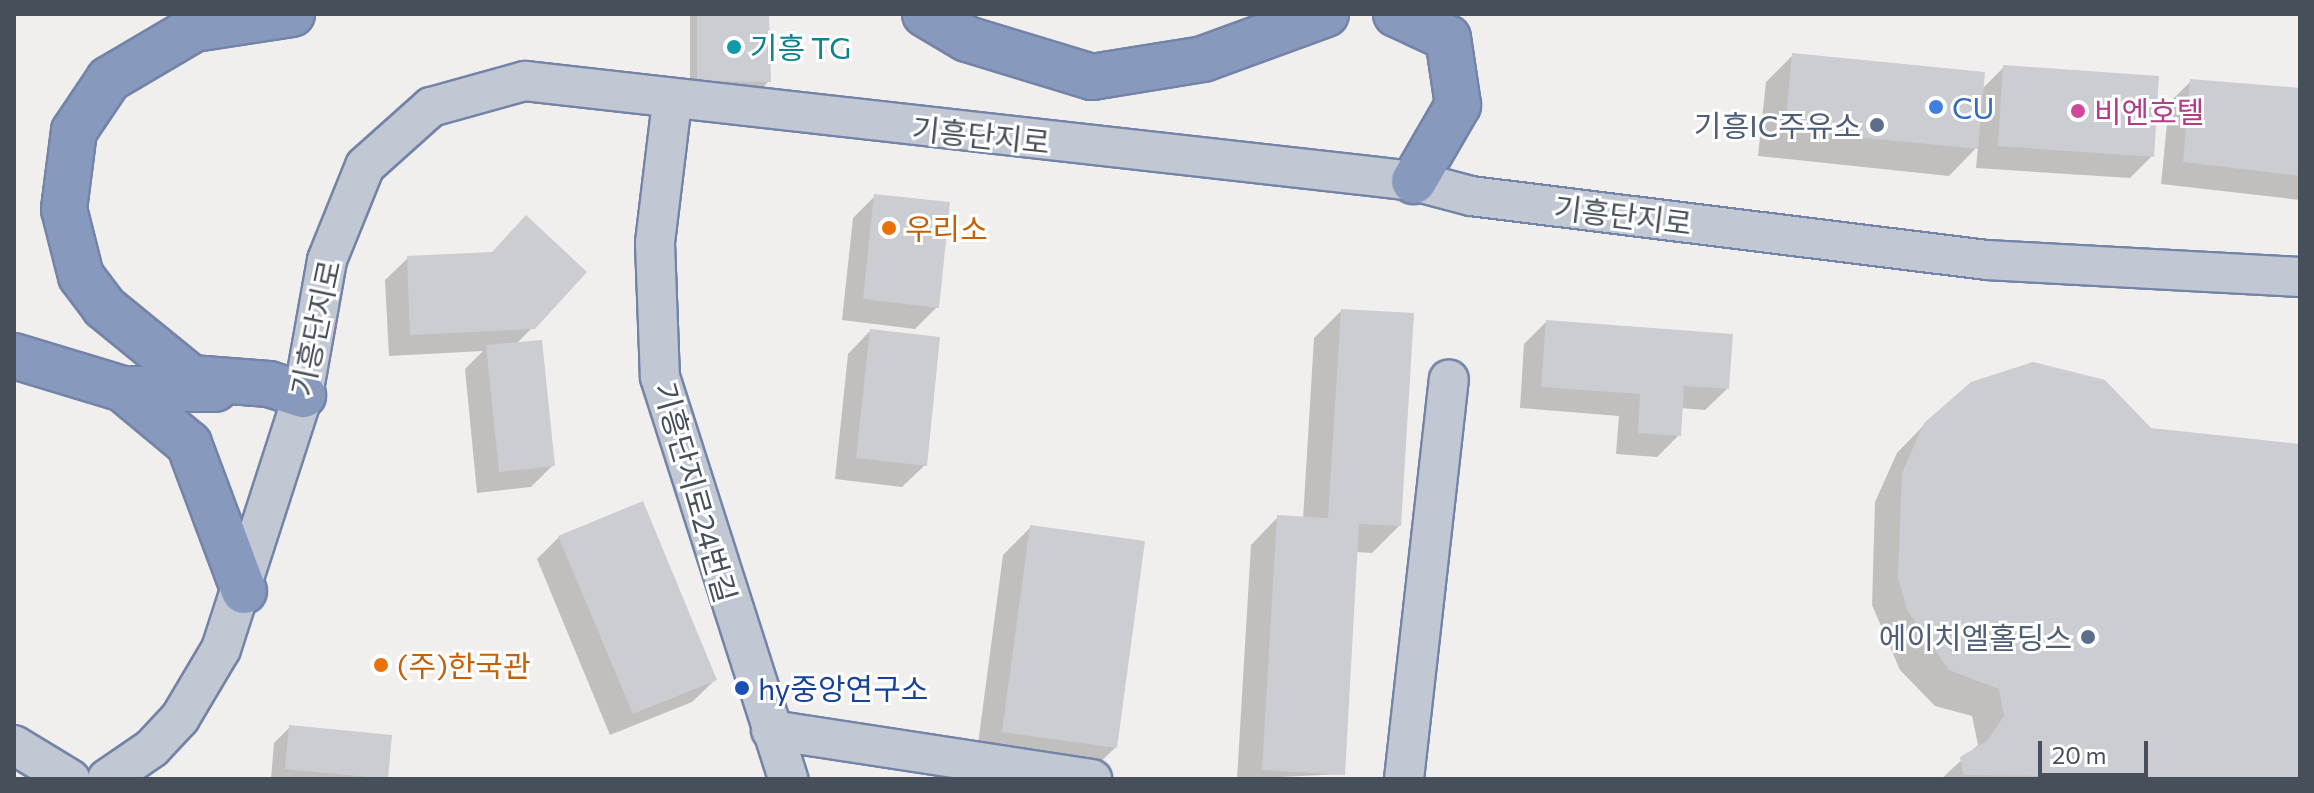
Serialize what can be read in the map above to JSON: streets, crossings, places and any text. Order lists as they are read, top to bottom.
{
  "streets": {
    "street": ["기흥단지로", "기흥단지로24번길"]
  },
  "crossings": [
    ["기흥단지로", "기흥단지로24번길"]
  ],
  "places": [
    "기흥 TG",
    "CU",
    "비엔호텔",
    "기흥IC주유소",
    "우리소",
    "에이치엘홀딩스",
    "(주)한국관",
    "hy중앙연구소"
  ],
  "scale_bar": "20 m"
}
